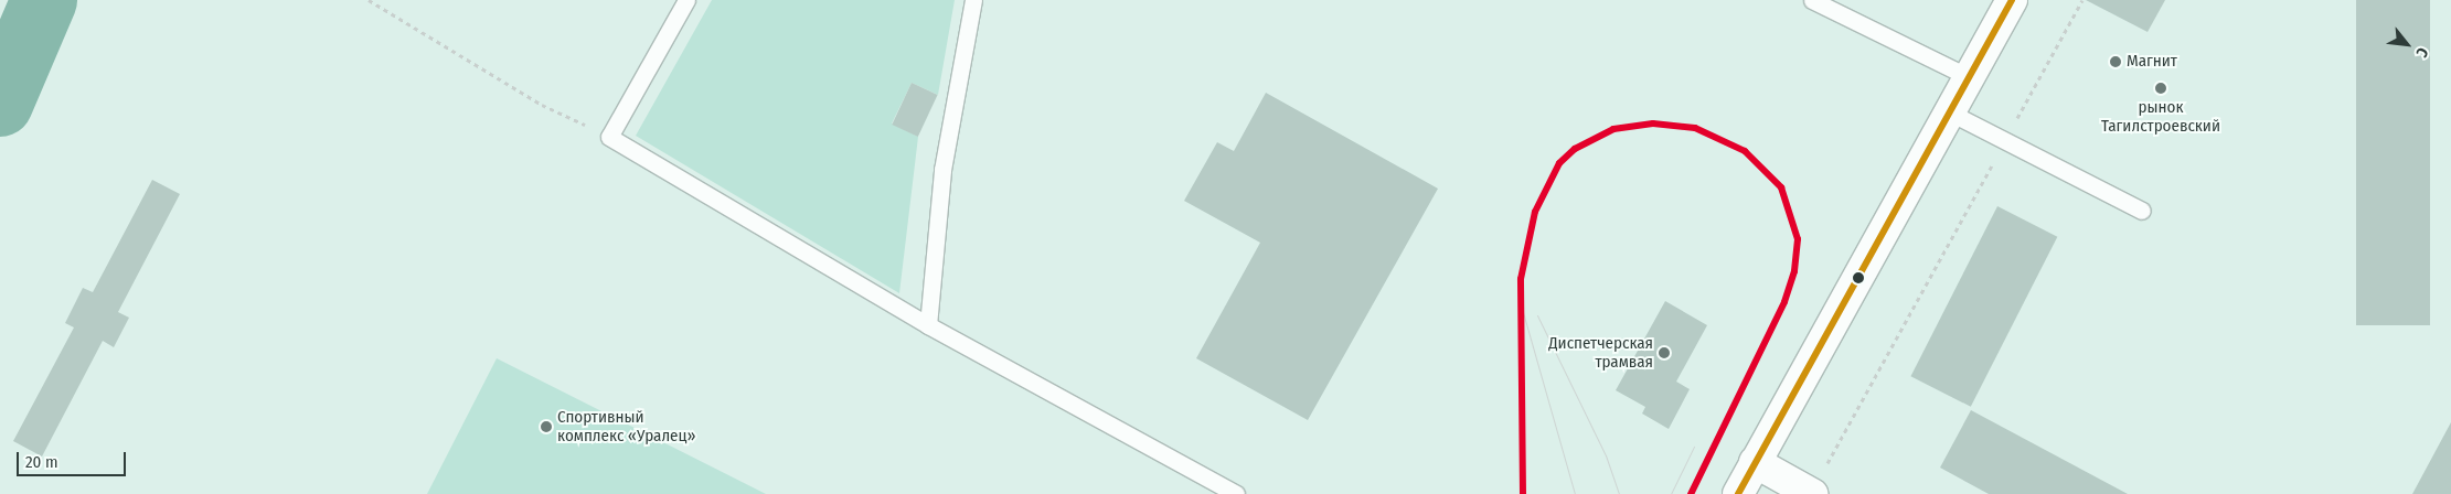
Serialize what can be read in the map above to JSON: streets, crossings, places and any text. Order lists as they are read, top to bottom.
{
  "places": [
    "Магнит",
    "рынок Тагилстроевский",
    "Диспетчерская трамвая",
    "Спортивный комплекс «Уралец»"
  ],
  "scale_bar": "20 m",
  "north": "bottom right"
}
